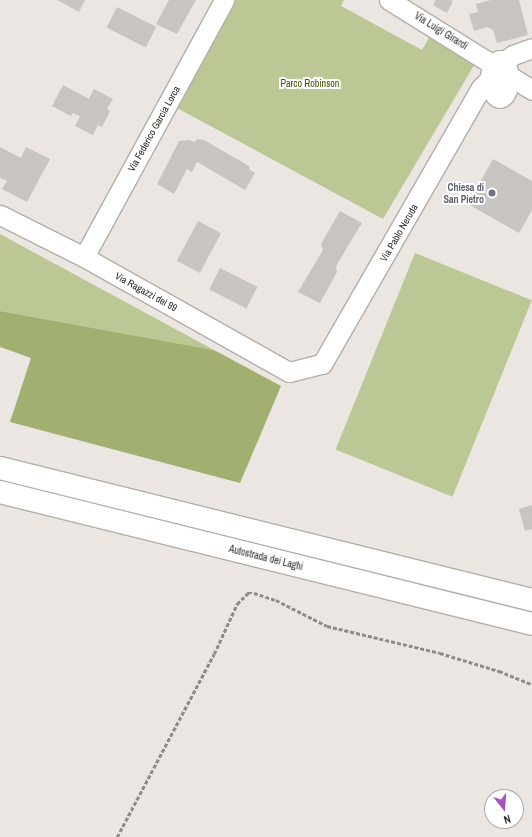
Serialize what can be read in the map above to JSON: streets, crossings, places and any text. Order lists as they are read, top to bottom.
{
  "streets": {
    "highway": ["Autostrada dei Laghi"],
    "street": [
      "Via Luigi Girardi",
      "Via Federico Garcia Lorca",
      "Via Pablo Neruda",
      "Via Ragazzi del 99"
    ]
  },
  "crossings": [
    ["Via Luigi Girardi", "Via Pablo Neruda"],
    ["Via Federico Garcia Lorca", "Via Ragazzi del 99"],
    ["Via Pablo Neruda", "Via Ragazzi del 99"]
  ],
  "parks": ["Parco Robinson"],
  "places": ["Chiesa di San Pietro"],
  "north": "bottom"
}
